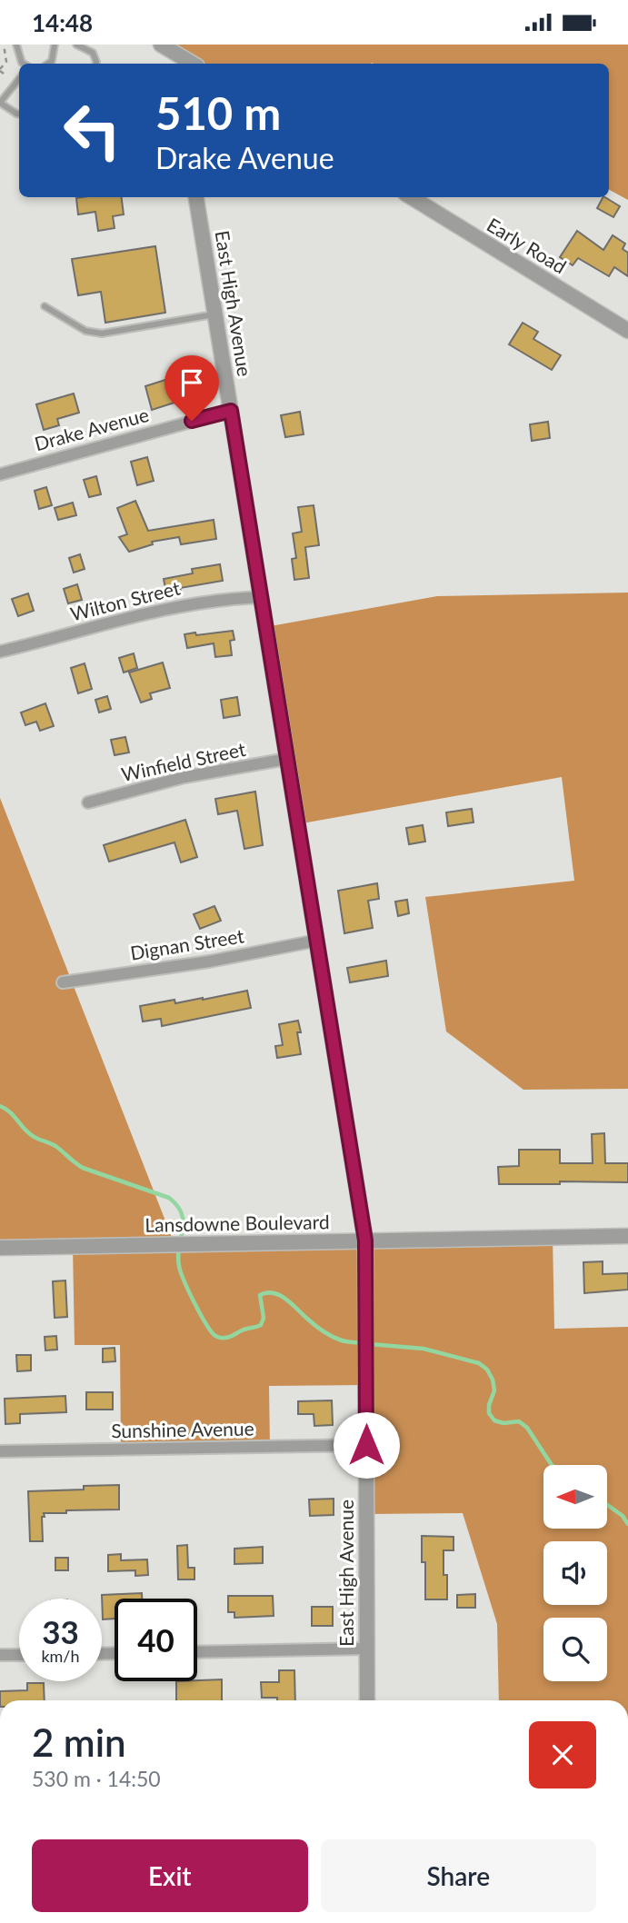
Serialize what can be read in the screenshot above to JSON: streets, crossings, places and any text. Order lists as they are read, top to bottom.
{
  "streets": {
    "street": [
      "Early Road",
      "East High Avenue",
      "Drake Avenue",
      "Wilton Street",
      "Winfield Street",
      "Dignan Street",
      "Lansdowne Boulevard",
      "Sunshine Avenue"
    ]
  },
  "crossings": [
    ["East High Avenue", "Drake Avenue"],
    ["East High Avenue", "Wilton Street"],
    ["East High Avenue", "Winfield Street"],
    ["East High Avenue", "Dignan Street"],
    ["East High Avenue", "Lansdowne Boulevard"],
    ["East High Avenue", "Sunshine Avenue"]
  ],
  "north": "left",
  "page": {
    "status": "14:48",
    "turn": ["510 m", "Drake Avenue"],
    "speed": "33 km/h",
    "limit": "40",
    "heading": ["2 min", "530 m · 14:50"],
    "buttons": ["Exit", "Share"]
  }
}
